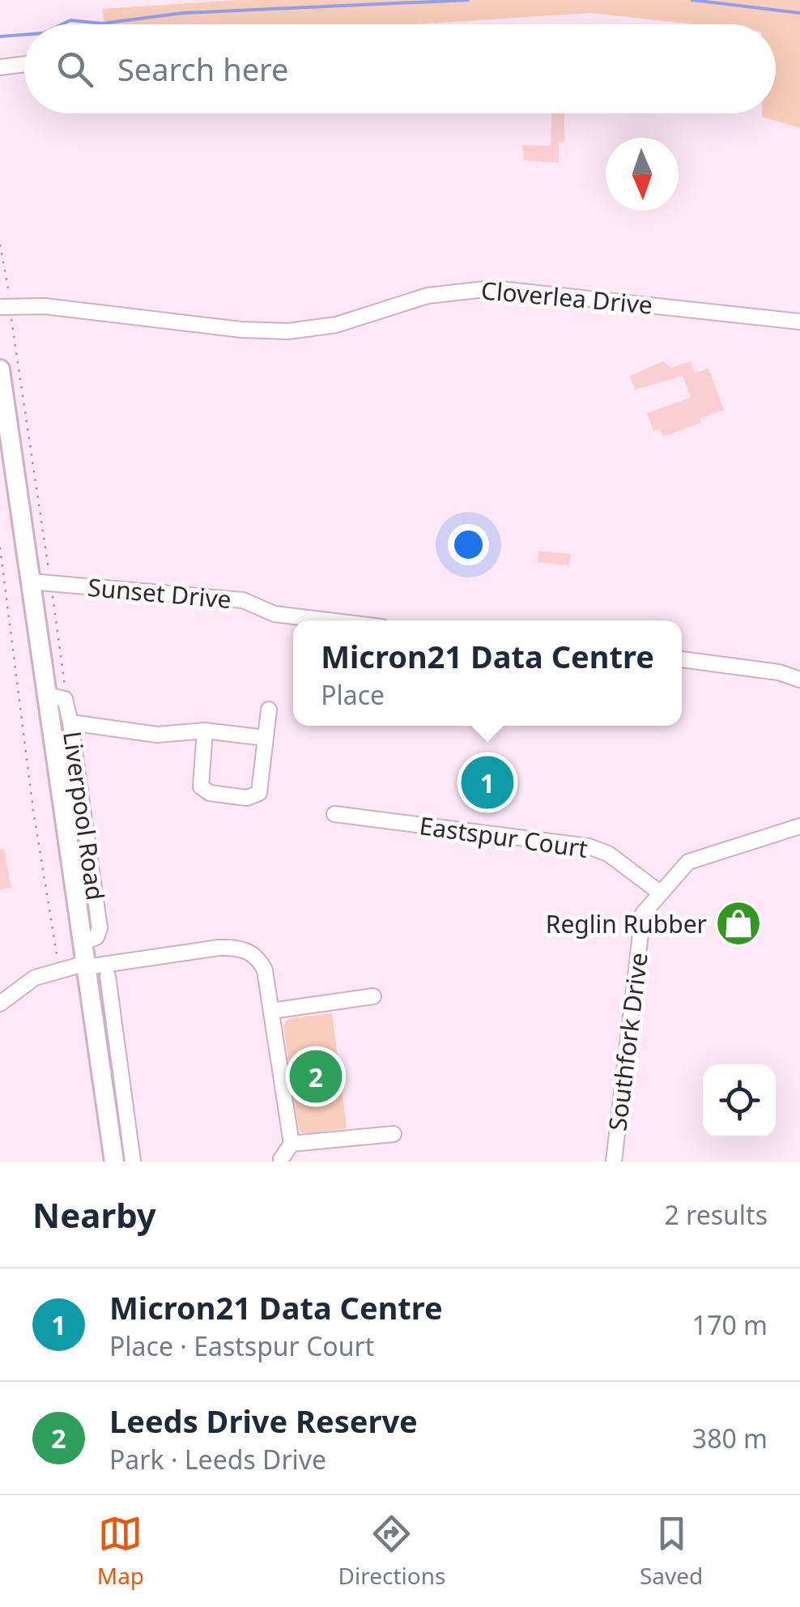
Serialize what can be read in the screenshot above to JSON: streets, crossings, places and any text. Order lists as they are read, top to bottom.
{
  "streets": {
    "main road": ["Liverpool Road"],
    "street": [
      "Cloverlea Drive",
      "Sunset Drive",
      "Eastspur Court",
      "Southfork Drive"
    ]
  },
  "crossings": [
    ["Sunset Drive", "Liverpool Road"],
    ["Eastspur Court", "Southfork Drive"]
  ],
  "places": {
    "shop": ["Reglin Rubber"]
  },
  "north": "bottom",
  "page": {
    "search": "Search here",
    "popup": ["Micron21 Data Centre", "Place"],
    "pins": ["1", "2"],
    "heading": ["Nearby", "2 results"],
    "list": [
      {
        "mark": "1",
        "name": "Micron21 Data Centre",
        "note": "Place · Eastspur Court",
        "value": "170 m"
      },
      {
        "mark": "2",
        "name": "Leeds Drive Reserve",
        "note": "Park · Leeds Drive",
        "value": "380 m"
      }
    ],
    "nav": ["Map", "Directions", "Saved"]
  }
}
